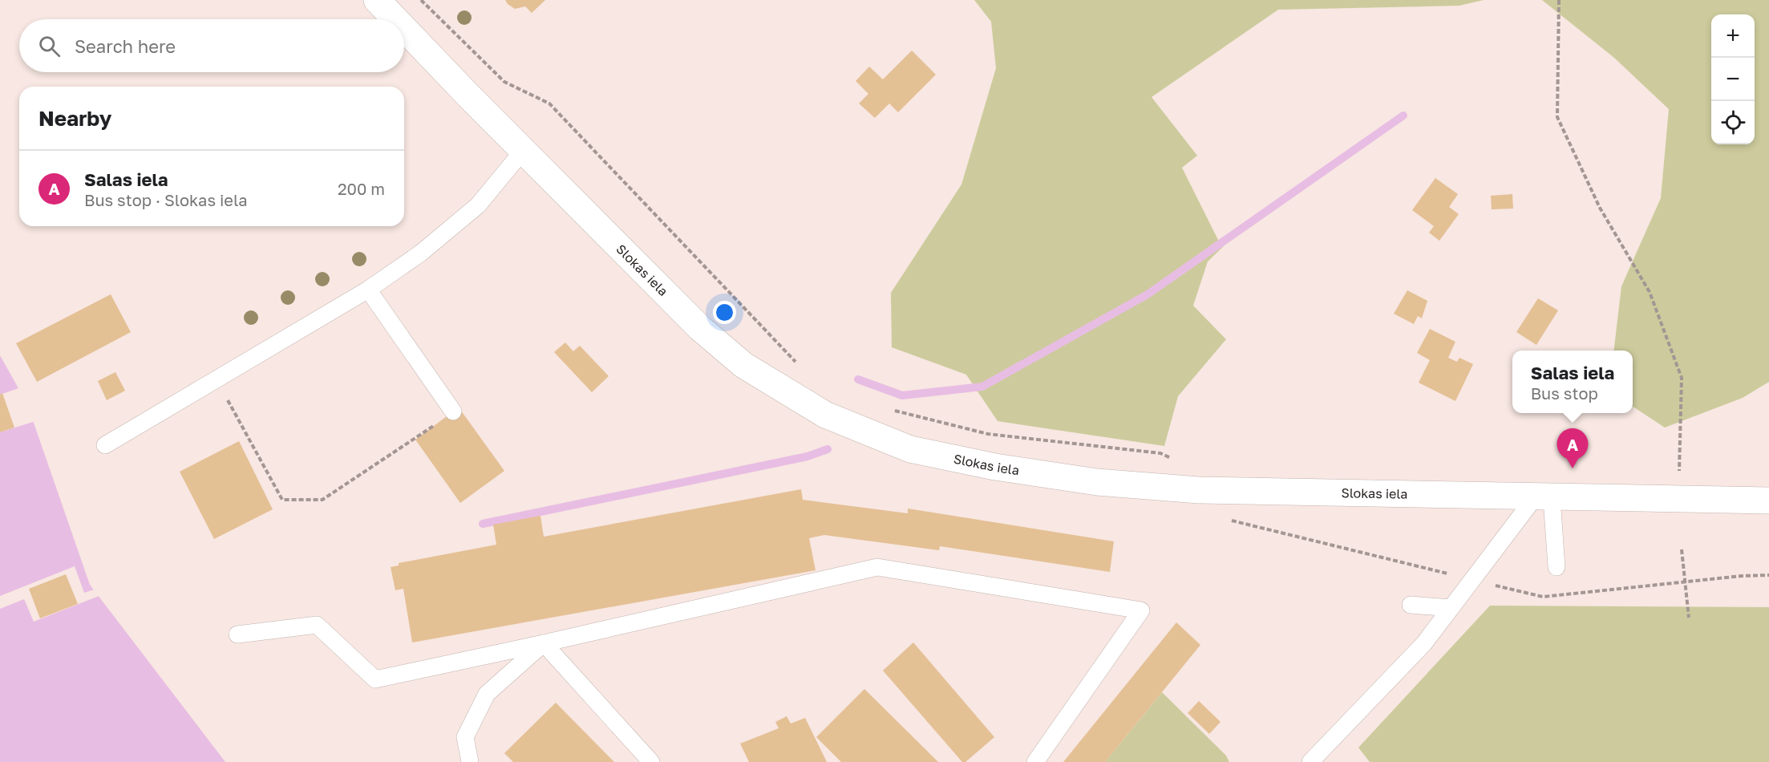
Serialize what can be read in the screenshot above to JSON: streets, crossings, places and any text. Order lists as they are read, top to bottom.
{
  "streets": {
    "main road": ["Slokas iela"]
  },
  "page": {
    "map_buttons": ["+", "−"],
    "search": "Search here",
    "heading": "Nearby",
    "list": [
      {
        "mark": "A",
        "name": "Salas iela",
        "note": "Bus stop · Slokas iela",
        "value": "200 m"
      }
    ],
    "popup": ["Salas iela", "Bus stop"],
    "pins": "A"
  }
}
